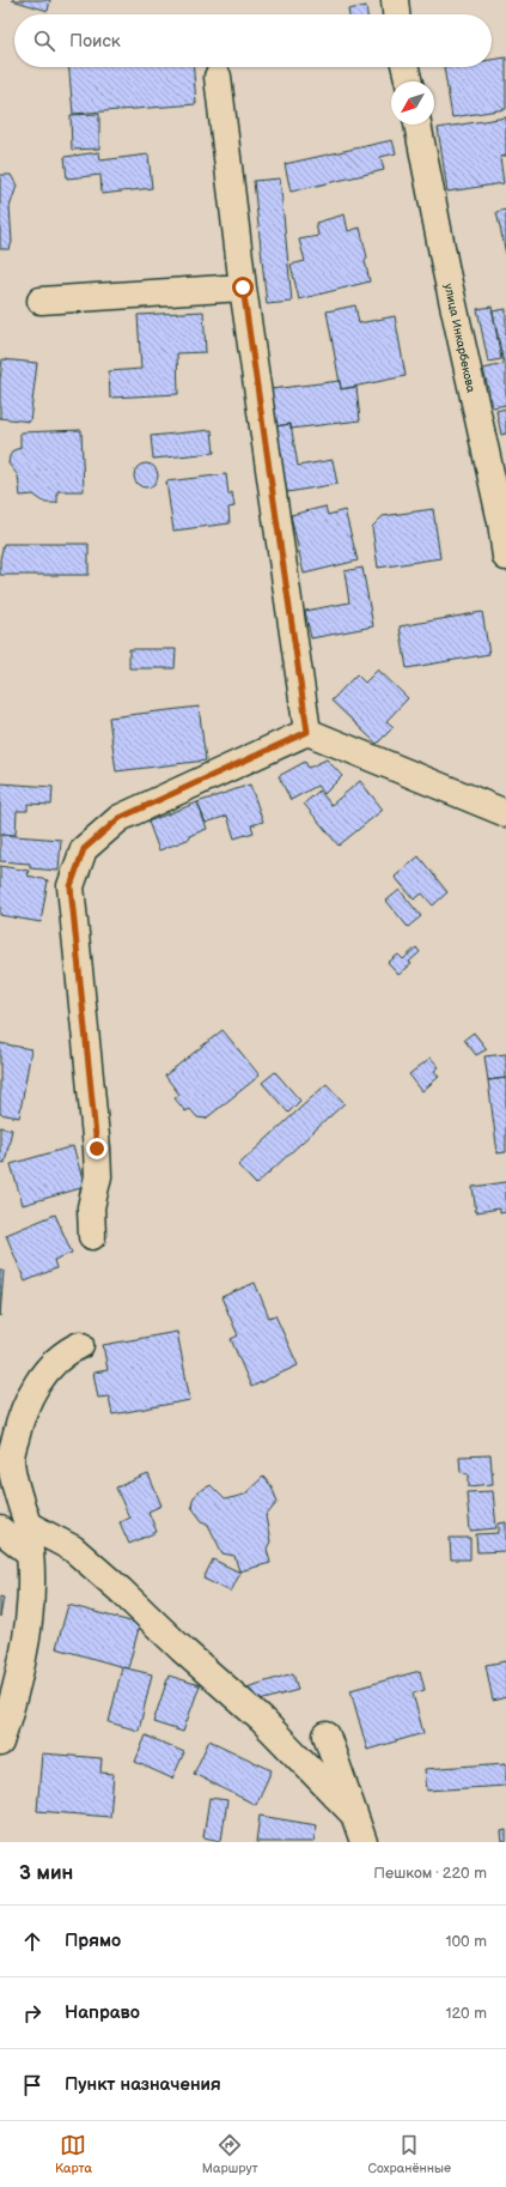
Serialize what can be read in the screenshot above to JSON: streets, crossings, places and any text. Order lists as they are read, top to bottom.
{
  "streets": {
    "street": ["улица Инкарбекова"]
  },
  "north": "bottom left",
  "page": {
    "search": "Поиск",
    "heading": ["3 мин", "Пешком · 220 m"],
    "list": [
      ["Прямо", "100 m"],
      ["Направо", "120 m"],
      "Пункт назначения"
    ],
    "nav": ["Карта", "Маршрут", "Сохранённые"]
  }
}
